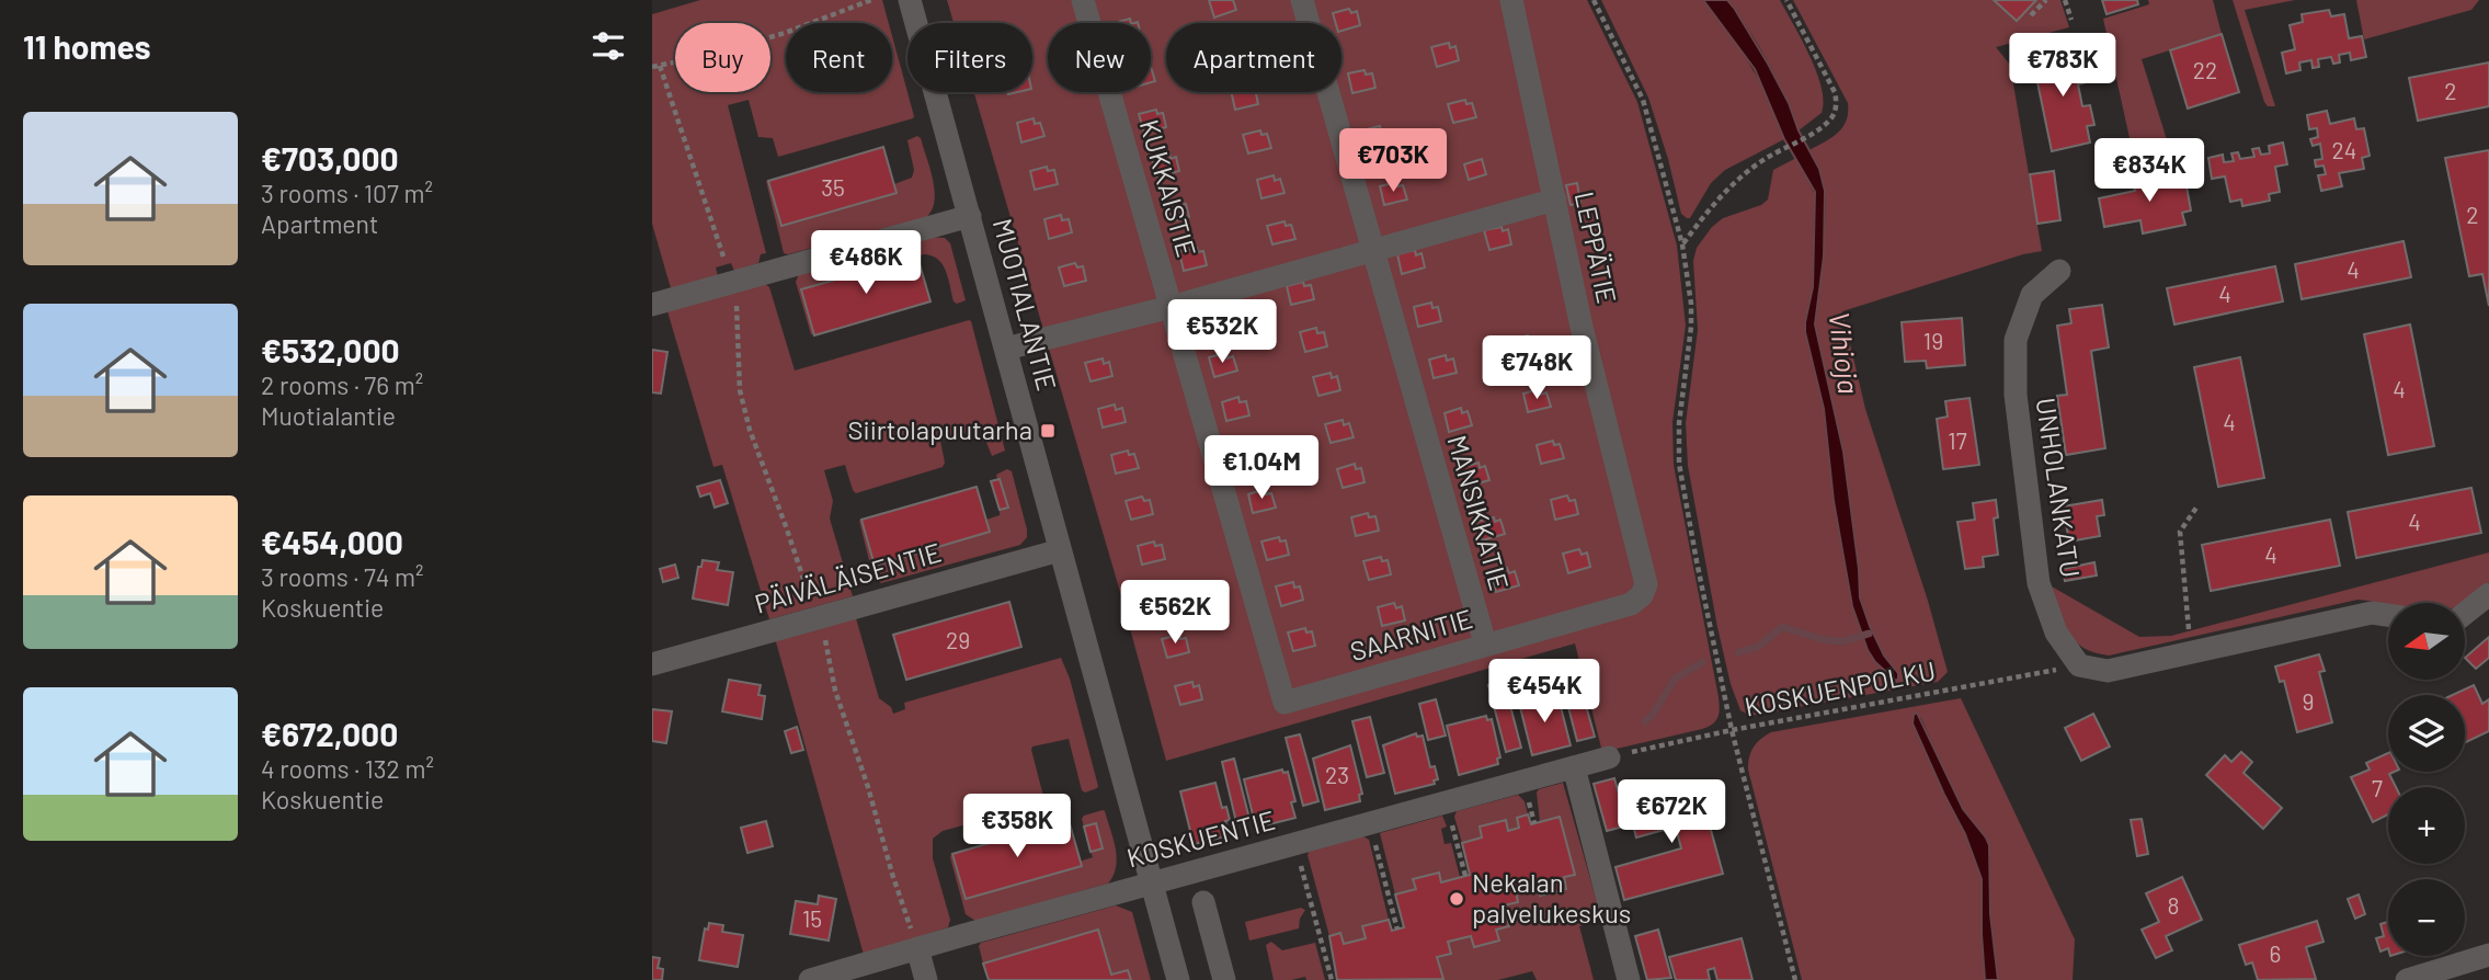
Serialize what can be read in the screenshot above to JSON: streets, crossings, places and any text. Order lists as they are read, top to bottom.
{
  "streets": {
    "street": [
      "KUKKAISTIE",
      "LEPPÄTIE",
      "MUOTIALANTIE",
      "UNHOLANKATU",
      "MANSIKKATIE",
      "PÄIVÄLÄISENTIE",
      "SAARNITIE",
      "KOSKUENTIE"
    ],
    "path": ["KOSKUENPOLKU"]
  },
  "crossings": [
    ["KUKKAISTIE", "SAARNITIE"],
    ["LEPPÄTIE", "SAARNITIE"],
    ["MUOTIALANTIE", "PÄIVÄLÄISENTIE"],
    ["MUOTIALANTIE", "KOSKUENTIE"],
    ["UNHOLANKATU", "KOSKUENPOLKU"],
    ["MANSIKKATIE", "SAARNITIE"],
    ["KOSKUENPOLKU", "KOSKUENTIE"]
  ],
  "water": ["Vihioja"],
  "places": {
    "transit": ["Siirtolapuutarha"],
    "other": ["Nekalan palvelukeskus"]
  },
  "house_numbers": [
    "22",
    "2",
    "24",
    "35",
    "2",
    "4",
    "4",
    "19",
    "4",
    "4",
    "17",
    "4",
    "4",
    "29",
    "9",
    "23",
    "7",
    "8",
    "15",
    "6"
  ],
  "north": "left",
  "page": {
    "heading": "11 homes",
    "chip": [
      "Buy",
      "Rent",
      "Filters",
      "New",
      "Apartment"
    ],
    "price": [
      "€783K",
      "€703K",
      "€834K",
      "€486K",
      "€532K",
      "€748K",
      "€1.04M",
      "€562K",
      "€454K",
      "€672K",
      "€358K"
    ],
    "list": [
      {
        "name": "€703,000",
        "note": "3 rooms · 107 m² · Apartment"
      },
      {
        "name": "€532,000",
        "note": "2 rooms · 76 m² · Muotialantie"
      },
      {
        "name": "€454,000",
        "note": "3 rooms · 74 m² · Koskuentie"
      },
      {
        "name": "€672,000",
        "note": "4 rooms · 132 m² · Koskuentie"
      }
    ],
    "map_buttons": ["+", "−"]
  }
}
